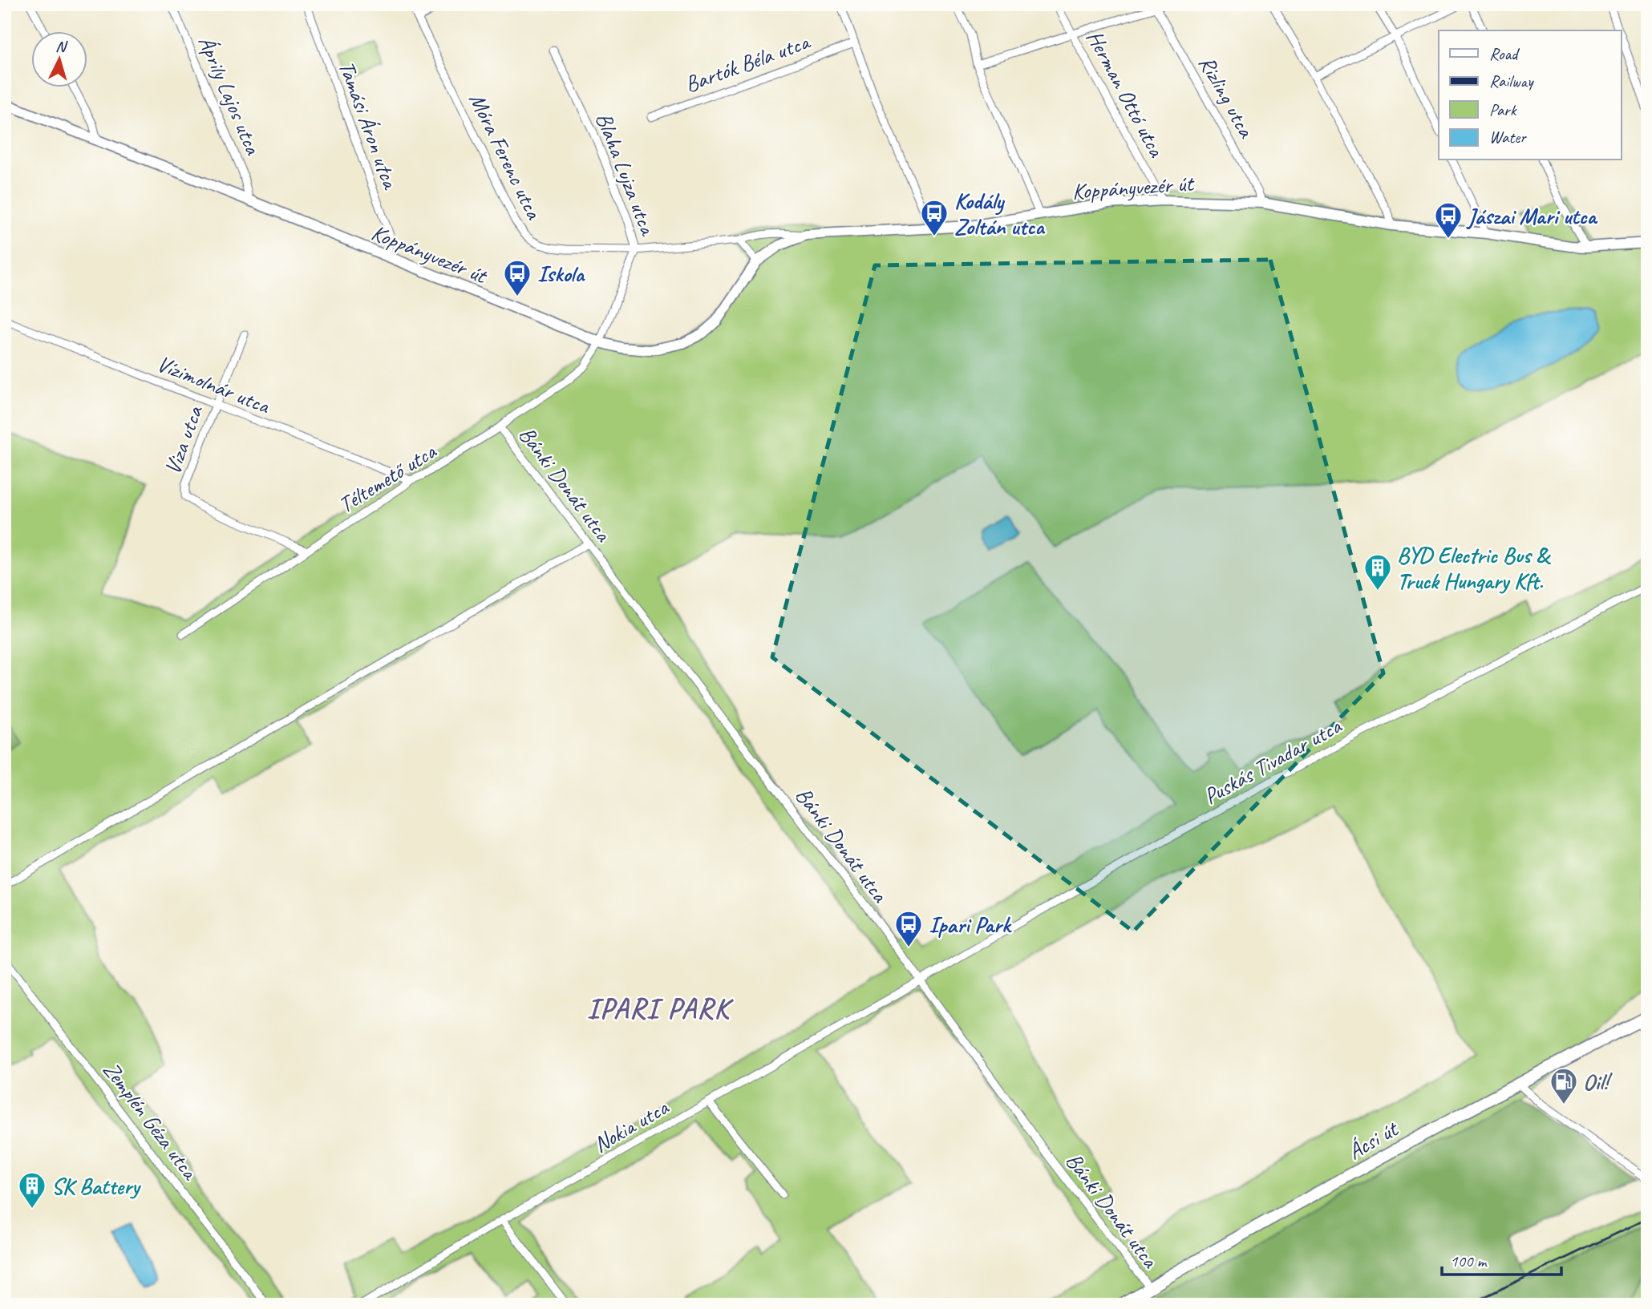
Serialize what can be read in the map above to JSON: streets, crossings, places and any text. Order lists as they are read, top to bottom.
{
  "streets": {
    "main road": ["Ácsi út"],
    "street": [
      "Bartók Béla utca",
      "Herman Ottó utca",
      "Áprily Lajos utca",
      "Rizling utca",
      "Tamási Áron utca",
      "Móra Ferenc utca",
      "Blaha Lujza utca",
      "Koppányvezér út",
      "Vízimolnár utca",
      "Viza utca",
      "Téltemető utca",
      "Bánki Donát utca",
      "Puskás Tivadar utca",
      "Zemplén Géza utca",
      "Nokia utca"
    ]
  },
  "crossings": [
    ["Herman Ottó utca", "Koppányvezér út"],
    ["Áprily Lajos utca", "Koppányvezér út"],
    ["Rizling utca", "Koppányvezér út"],
    ["Tamási Áron utca", "Koppányvezér út"],
    ["Móra Ferenc utca", "Blaha Lujza utca"],
    ["Móra Ferenc utca", "Koppányvezér út"],
    ["Blaha Lujza utca", "Koppányvezér út"],
    ["Blaha Lujza utca", "Téltemető utca"],
    ["Koppányvezér út", "Téltemető utca"],
    ["Vízimolnár utca", "Viza utca"],
    ["Vízimolnár utca", "Téltemető utca"],
    ["Viza utca", "Téltemető utca"],
    ["Téltemető utca", "Bánki Donát utca"],
    ["Bánki Donát utca", "Puskás Tivadar utca"],
    ["Bánki Donát utca", "Nokia utca"],
    ["Bánki Donát utca", "Ácsi út"],
    ["Puskás Tivadar utca", "Nokia utca"]
  ],
  "districts": ["IPARI PARK"],
  "places": {
    "bus stop": [
      "Kodály Zoltán utca",
      "Jászai Mari utca",
      "Iskola",
      "Ipari Park"
    ],
    "building": ["BYD Electric Bus & Truck Hungary Kft.", "SK Battery"],
    "fuel station": ["Oil!"]
  },
  "legend": [
    "Road",
    "Railway",
    "Park",
    "Water"
  ],
  "scale_bar": "100 m",
  "north": "top"
}
